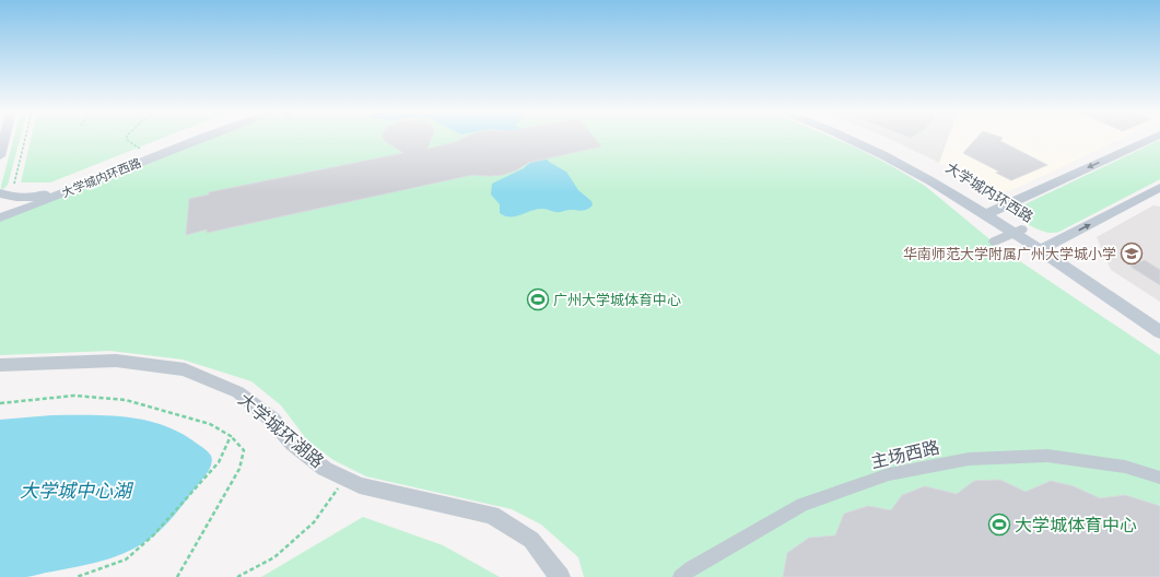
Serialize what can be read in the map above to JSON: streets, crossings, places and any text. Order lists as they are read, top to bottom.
{
  "streets": {
    "main road": ["大学城内环西路"],
    "street": ["大学城环湖路", "主场西路"]
  },
  "water": ["大学城中心湖"],
  "places": {
    "school or university": ["华南师范大学附属广州大学城小学"],
    "sports": ["广州大学城体育中心", "大学城体育中心"]
  }
}
